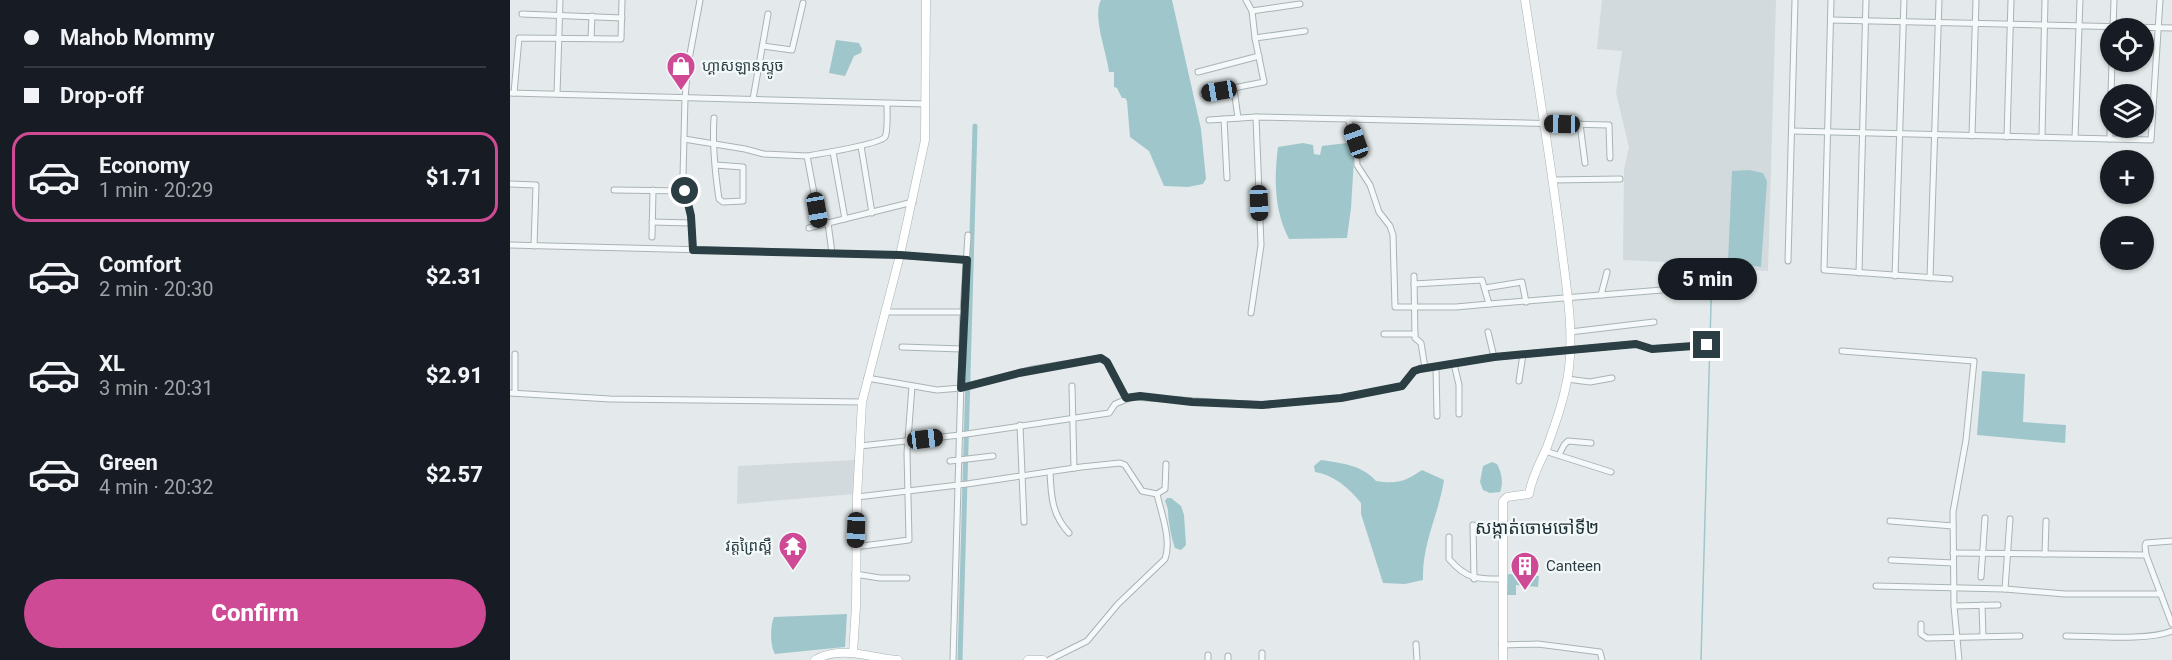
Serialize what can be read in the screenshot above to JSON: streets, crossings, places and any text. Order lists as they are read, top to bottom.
{
  "districts": ["សង្កាត់ចោមចៅទី២"],
  "places": {
    "shop": ["ហ្គាសឡានស្ទូច"],
    "temple": ["វត្តព្រៃស្ពឺ"],
    "building": ["Canteen"]
  },
  "page": {
    "banner": ["Mahob Mommy", "Drop-off"],
    "map_buttons": ["+", "−"],
    "list": [
      {
        "name": "Economy",
        "note": "1 min · 20:29",
        "value": "$1.71"
      },
      {
        "name": "Comfort",
        "note": "2 min · 20:30",
        "value": "$2.31"
      },
      {
        "name": "XL",
        "note": "3 min · 20:31",
        "value": "$2.91"
      },
      {
        "name": "Green",
        "note": "4 min · 20:32",
        "value": "$2.57"
      }
    ],
    "bubble": "5 min",
    "buttons": "Confirm"
  }
}
